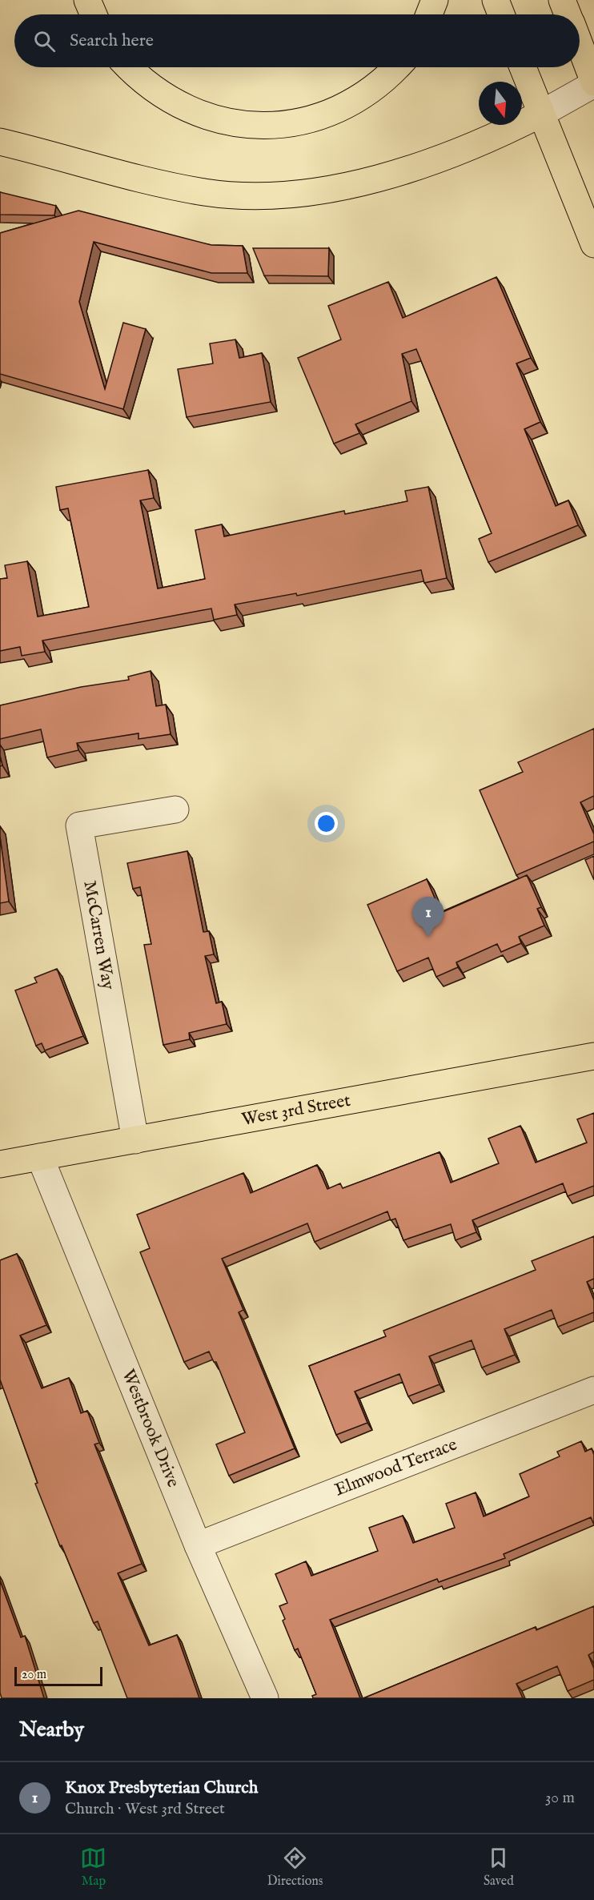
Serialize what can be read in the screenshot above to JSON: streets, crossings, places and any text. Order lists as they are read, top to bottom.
{
  "streets": {
    "main road": ["West 3rd Street"],
    "street": ["McCarren Way", "Westbrook Drive", "Elmwood Terrace"]
  },
  "crossings": [
    ["McCarren Way", "West 3rd Street"],
    ["West 3rd Street", "Westbrook Drive"],
    ["Westbrook Drive", "Elmwood Terrace"]
  ],
  "scale_bar": "20 m",
  "north": "bottom",
  "page": {
    "search": "Search here",
    "pins": "1",
    "scale": "20 m",
    "heading": "Nearby",
    "list": [
      {
        "mark": "1",
        "name": "Knox Presbyterian Church",
        "note": "Church · West 3rd Street",
        "value": "30 m"
      }
    ],
    "nav": ["Map", "Directions", "Saved"]
  }
}
